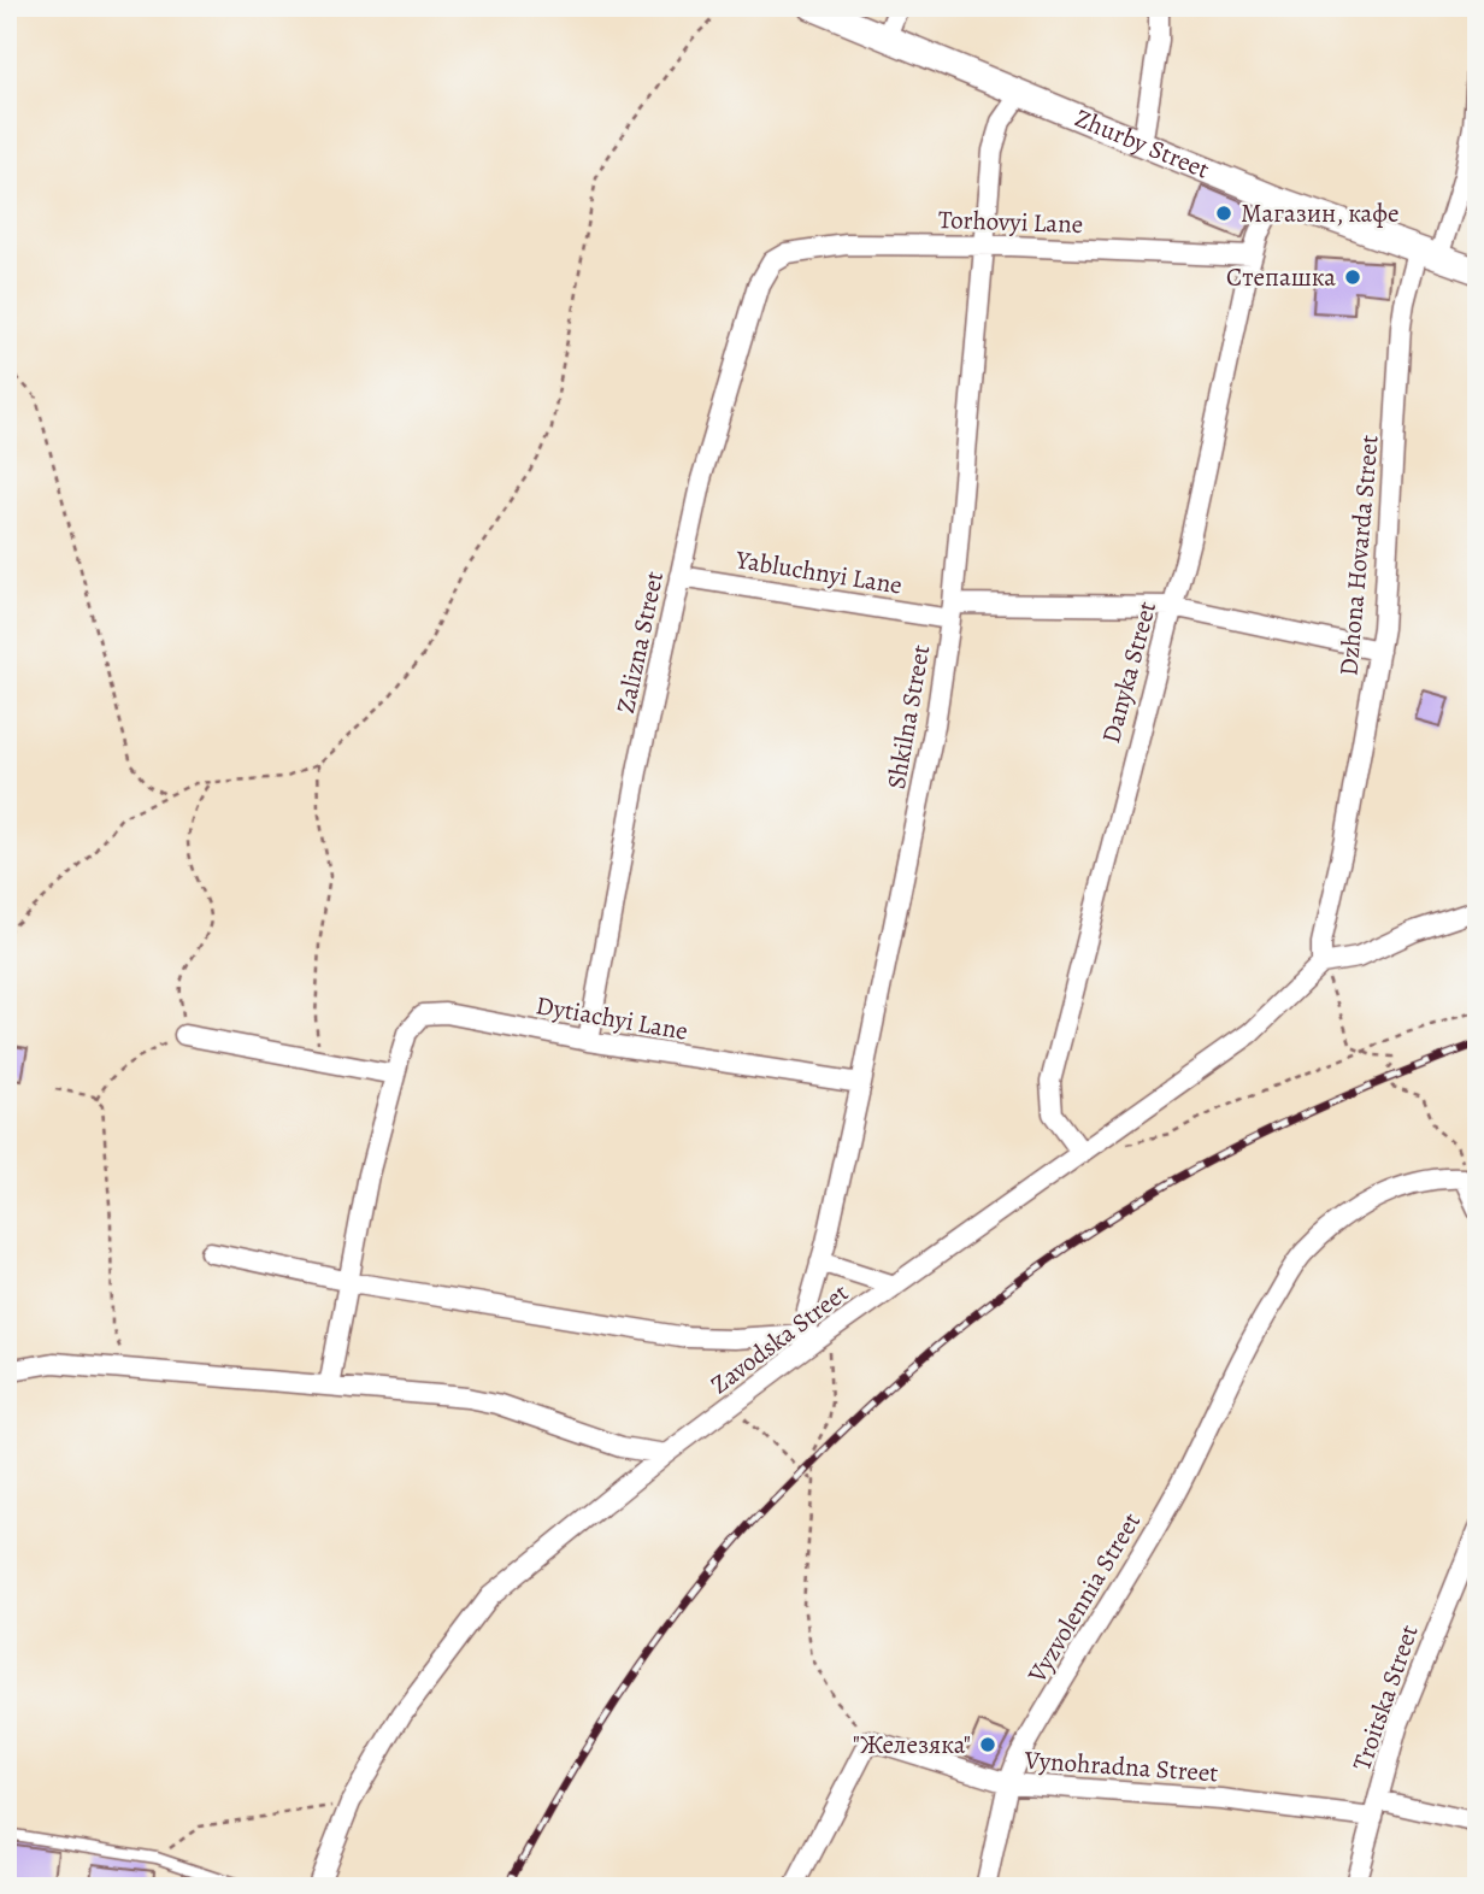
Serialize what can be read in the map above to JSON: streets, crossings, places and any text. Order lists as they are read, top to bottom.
{
  "streets": {
    "street": [
      "Zhurby Street",
      "Torhovyi Lane",
      "Dzhona Hovarda Street",
      "Yabluchnyi Lane",
      "Zalizna Street",
      "Danyka Street",
      "Shkilna Street",
      "Dytiachyi Lane",
      "Zavodska Street",
      "Vyzvolennia Street",
      "Troitska Street",
      "Vynohradna Street"
    ]
  },
  "crossings": [
    ["Zhurby Street", "Dzhona Hovarda Street"],
    ["Zhurby Street", "Danyka Street"],
    ["Zhurby Street", "Shkilna Street"],
    ["Torhovyi Lane", "Zalizna Street"],
    ["Torhovyi Lane", "Danyka Street"],
    ["Torhovyi Lane", "Shkilna Street"],
    ["Dzhona Hovarda Street", "Yabluchnyi Lane"],
    ["Dzhona Hovarda Street", "Zavodska Street"],
    ["Yabluchnyi Lane", "Zalizna Street"],
    ["Yabluchnyi Lane", "Danyka Street"],
    ["Yabluchnyi Lane", "Shkilna Street"],
    ["Zalizna Street", "Dytiachyi Lane"],
    ["Danyka Street", "Zavodska Street"],
    ["Shkilna Street", "Dytiachyi Lane"],
    ["Shkilna Street", "Zavodska Street"],
    ["Vyzvolennia Street", "Vynohradna Street"],
    ["Troitska Street", "Vynohradna Street"]
  ],
  "places": ["Магазин, кафе", "Степашка", "\"Железяка\""]
}
